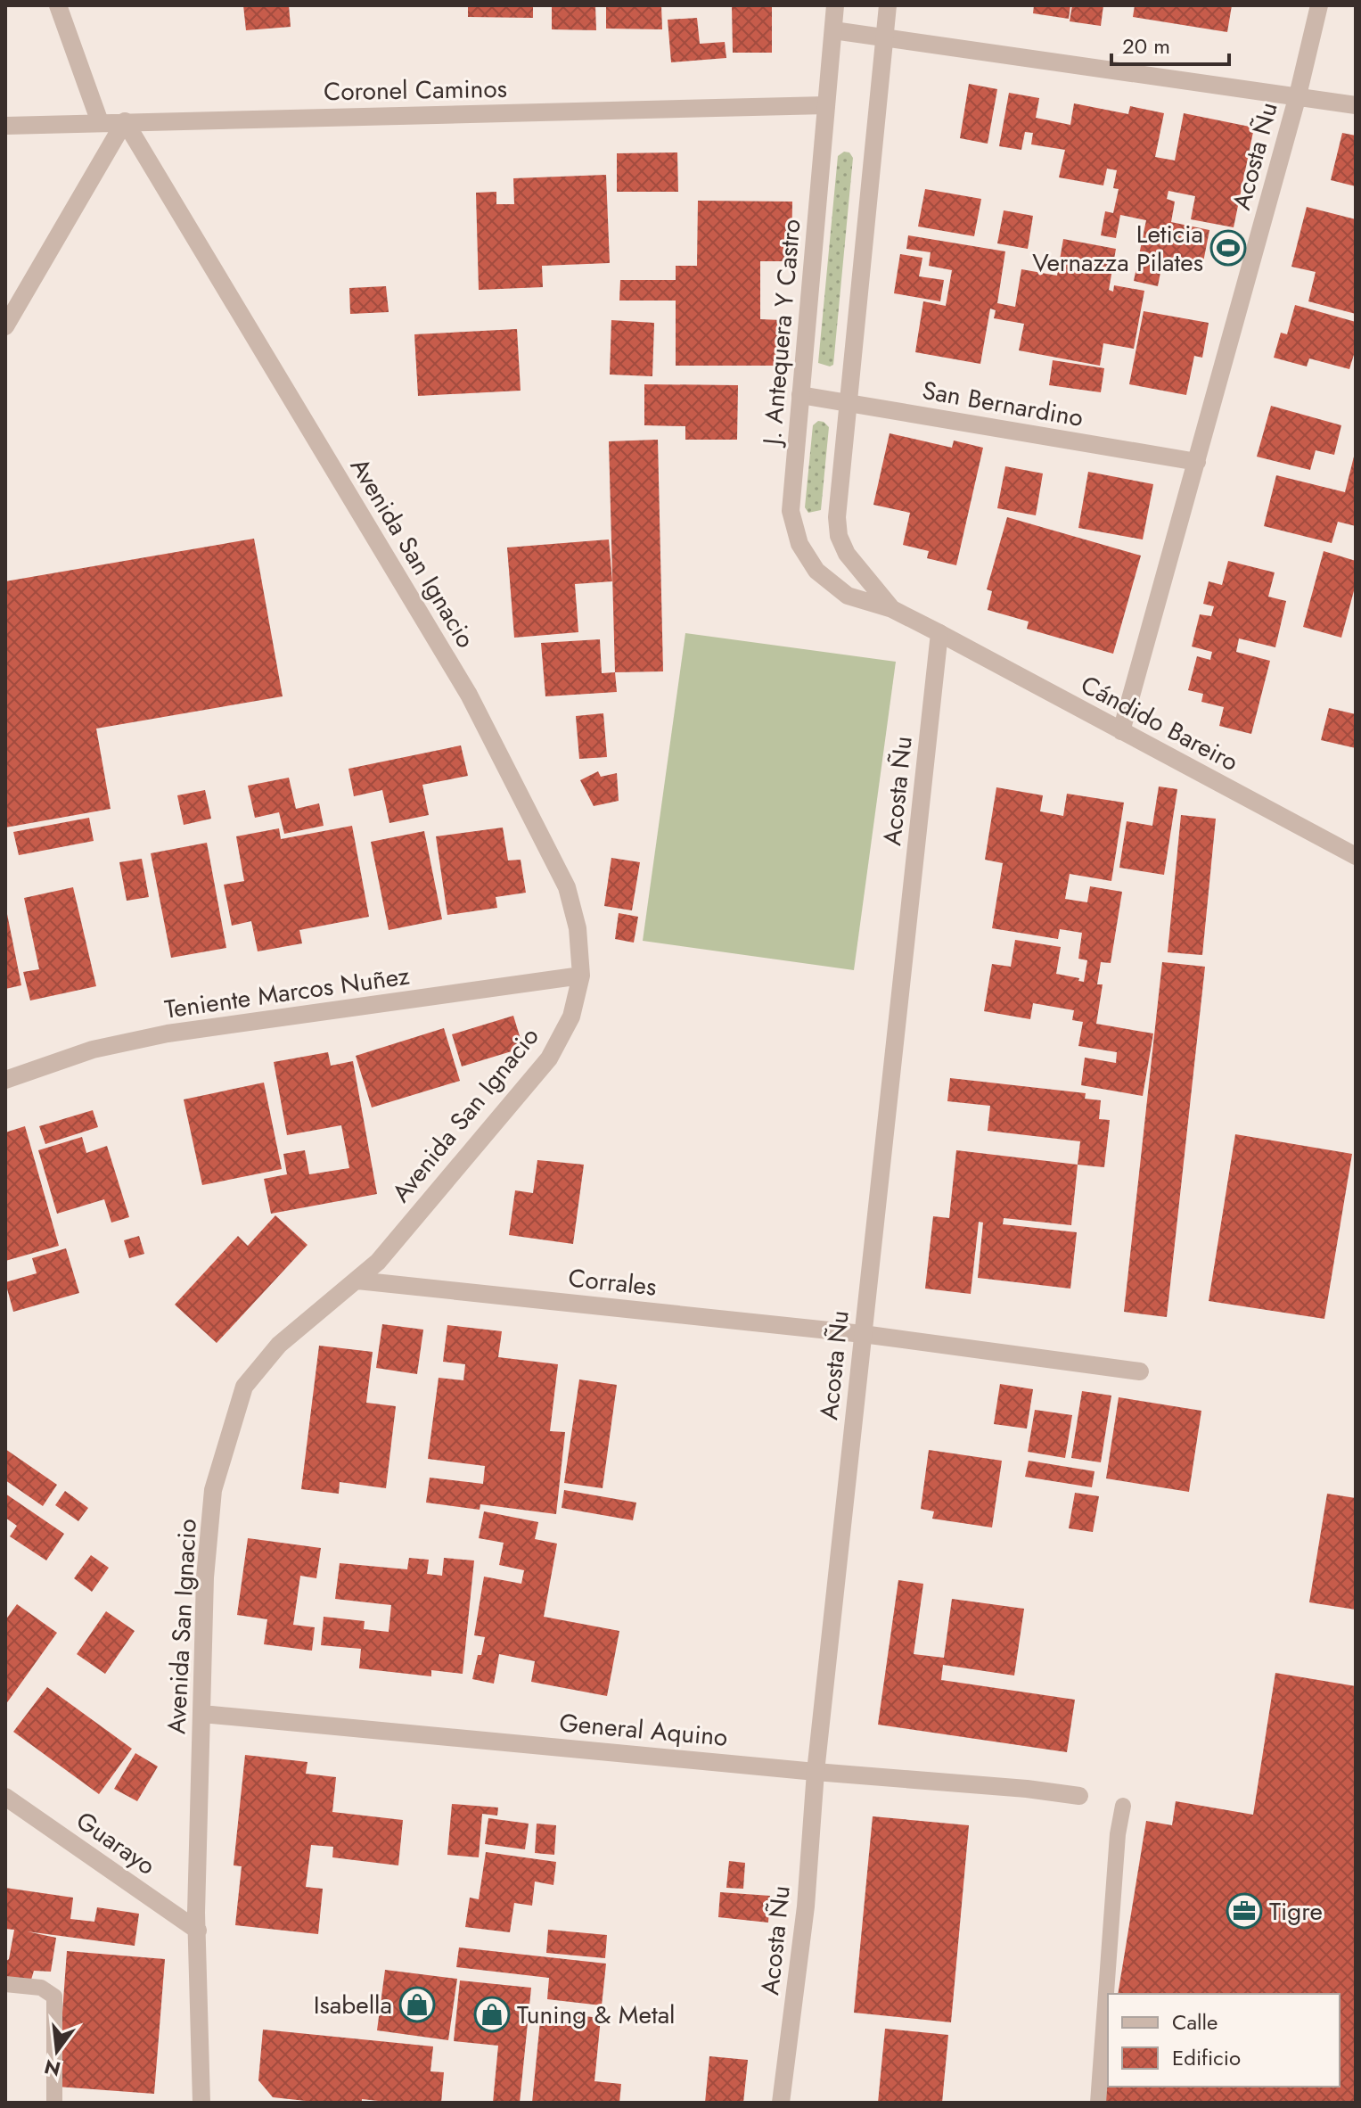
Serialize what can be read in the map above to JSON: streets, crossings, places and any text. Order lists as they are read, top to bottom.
{
  "streets": {
    "street": [
      "Coronel Caminos",
      "Acosta Ñu",
      "J. Antequera Y Castro",
      "San Bernardino",
      "Avenida San Ignacio",
      "Cándido Bareiro",
      "Teniente Marcos Nuñez",
      "Corrales",
      "General Aquino",
      "Guarayo"
    ]
  },
  "crossings": [
    ["Coronel Caminos", "J. Antequera Y Castro"],
    ["Coronel Caminos", "Avenida San Ignacio"],
    ["Acosta Ñu", "J. Antequera Y Castro"],
    ["Acosta Ñu", "San Bernardino"],
    ["Acosta Ñu", "Cándido Bareiro"],
    ["Acosta Ñu", "Corrales"],
    ["Acosta Ñu", "General Aquino"],
    ["J. Antequera Y Castro", "San Bernardino"],
    ["J. Antequera Y Castro", "Cándido Bareiro"],
    ["Avenida San Ignacio", "Teniente Marcos Nuñez"],
    ["Avenida San Ignacio", "Corrales"],
    ["Avenida San Ignacio", "General Aquino"],
    ["Avenida San Ignacio", "Guarayo"]
  ],
  "places": {
    "sports": ["Leticia Vernazza Pilates"],
    "office": ["Tigre"],
    "shop": ["Isabella", "Tuning & Metal"]
  },
  "legend": ["Calle", "Edificio"],
  "scale_bar": "20 m",
  "north": "bottom"
}
